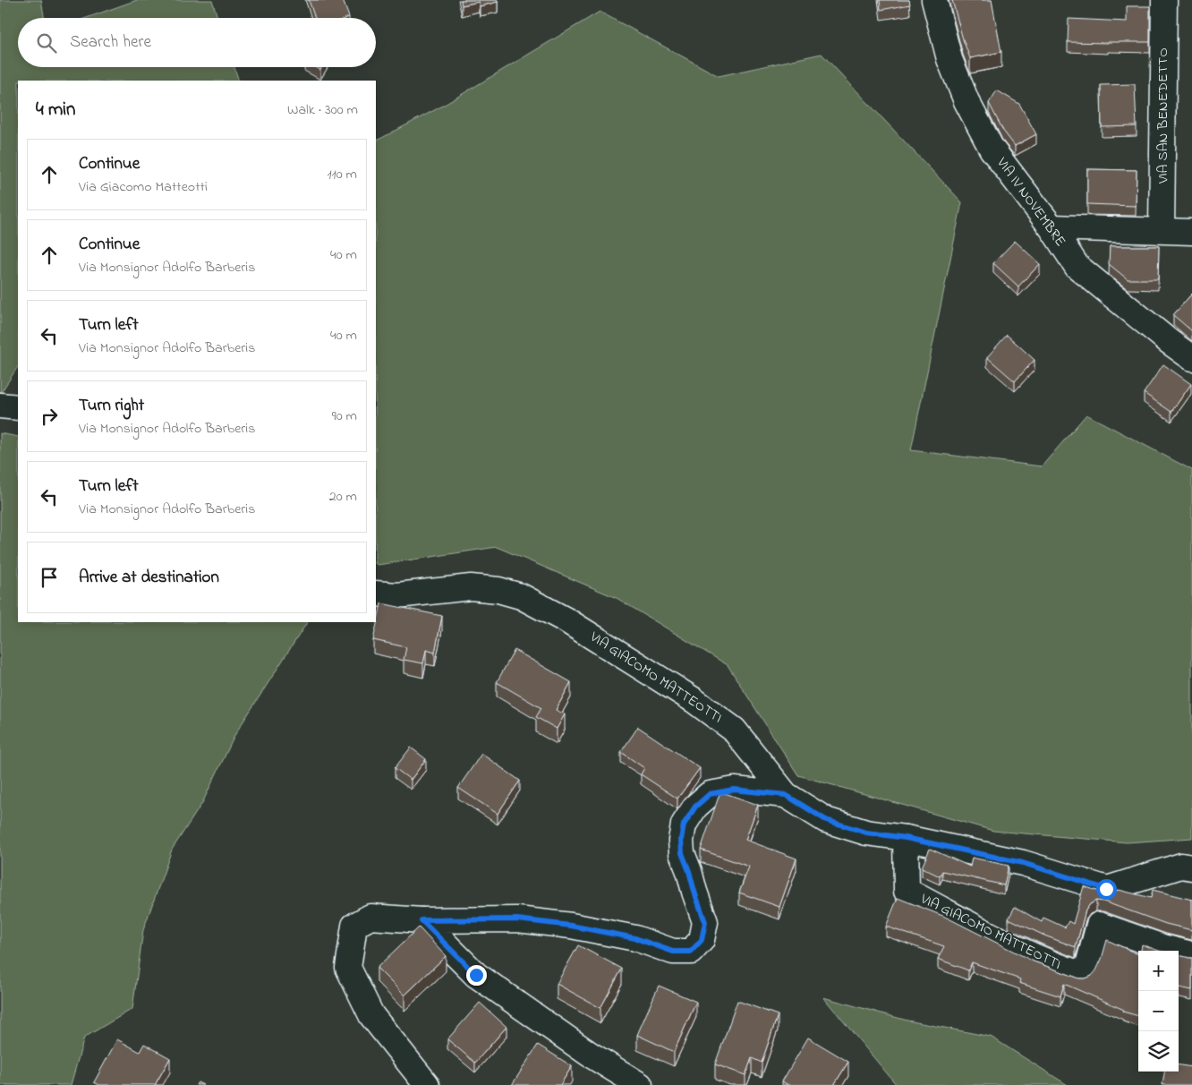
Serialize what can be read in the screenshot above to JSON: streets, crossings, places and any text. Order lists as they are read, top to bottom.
{
  "streets": {
    "street": ["VIA SAN BENEDETTO", "VIA IV NOVEMBRE", "VIA GIACOMO MATTEOTTI"]
  },
  "page": {
    "search": "Search here",
    "heading": ["4 min", "Walk · 300 m"],
    "list": [
      ["Continue", "Via Giacomo Matteotti", "110 m"],
      ["Continue", "Via Monsignor Adolfo Barberis", "40 m"],
      ["Turn left", "Via Monsignor Adolfo Barberis", "40 m"],
      ["Turn right", "Via Monsignor Adolfo Barberis", "90 m"],
      ["Turn left", "Via Monsignor Adolfo Barberis", "20 m"],
      "Arrive at destination"
    ],
    "map_buttons": ["+", "−"]
  }
}
